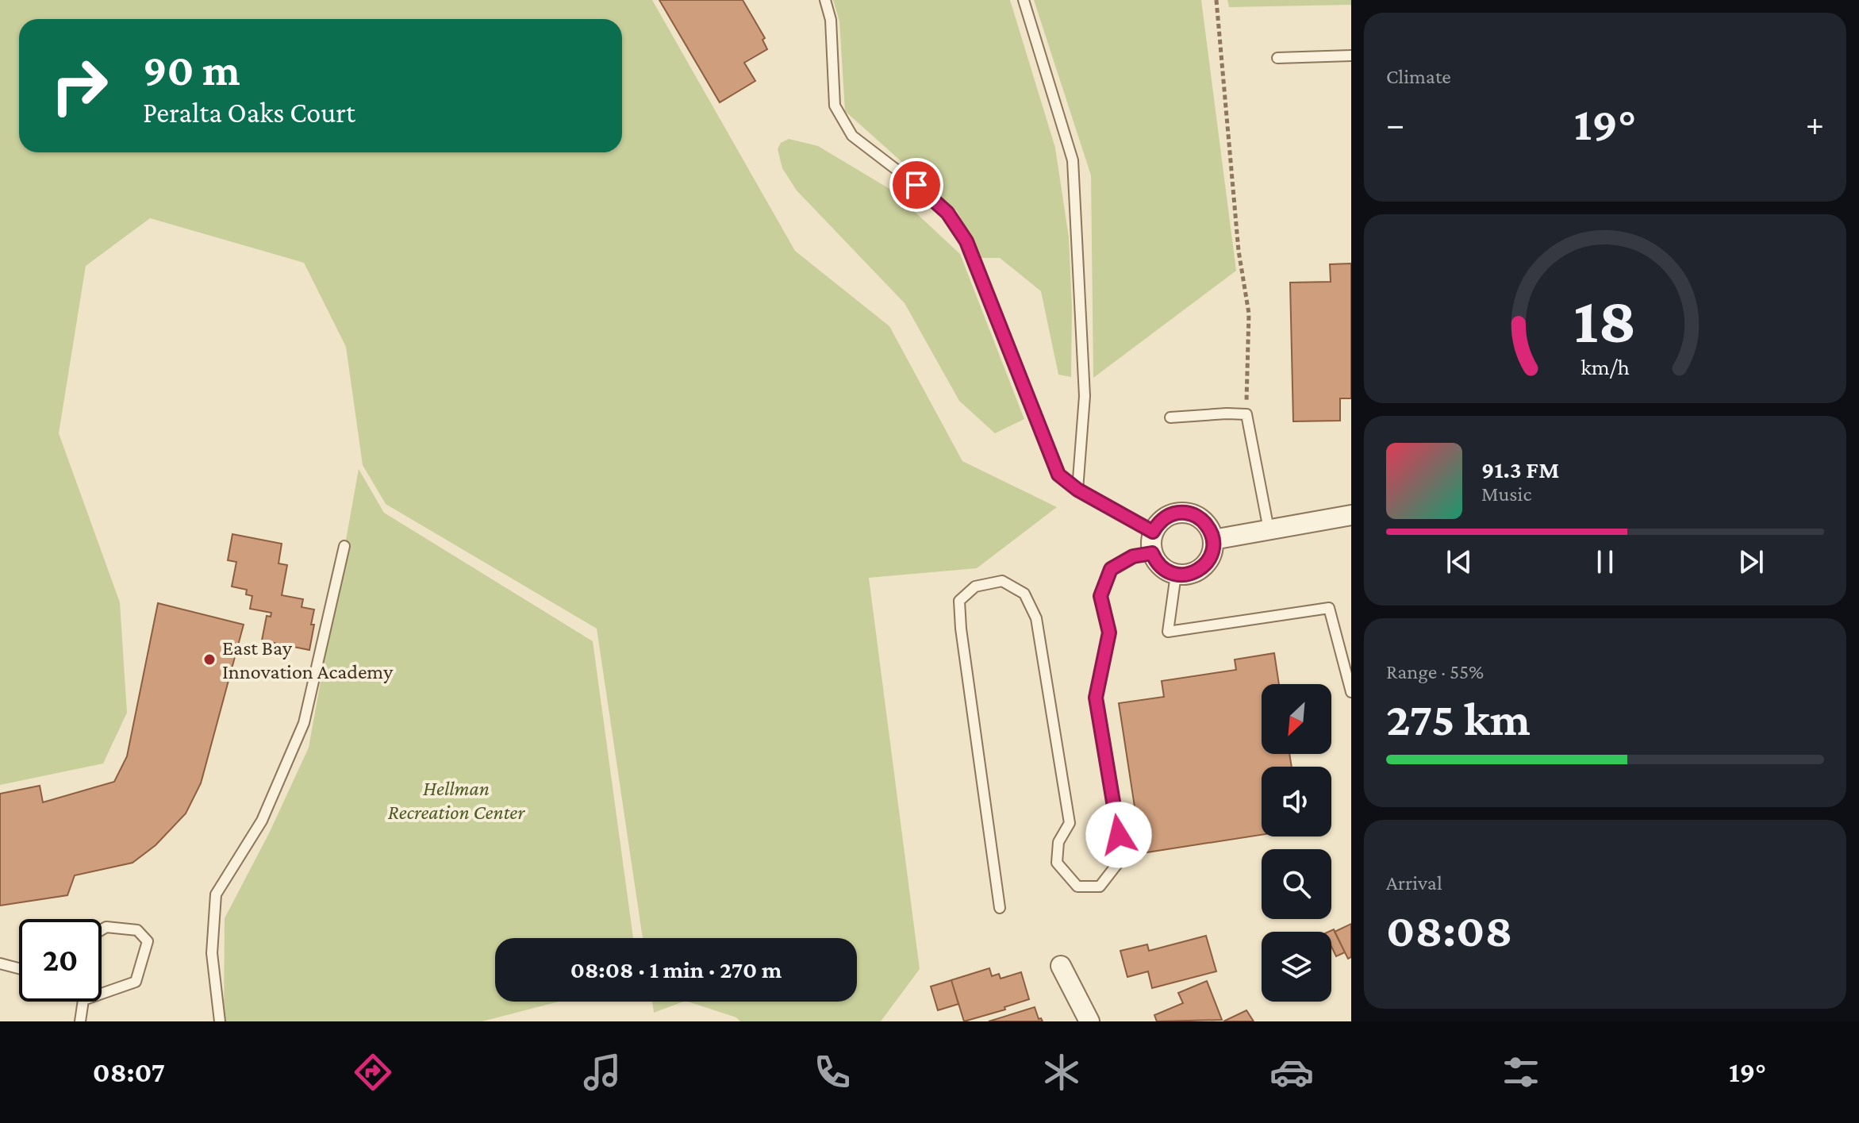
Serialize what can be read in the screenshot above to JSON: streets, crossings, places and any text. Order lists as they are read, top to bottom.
{
  "parks": ["Hellman Recreation Center"],
  "places": ["East Bay Innovation Academy"],
  "north": "bottom left",
  "page": {
    "tile": [
      "Climate",
      ["Range · 55%", "275 km"],
      ["Arrival", "08:08"]
    ],
    "turn": ["90 m", "Peralta Oaks Court"],
    "heat": ["−", "19°", "+"],
    "song": ["91.3 FM", "Music"],
    "limit": "20",
    "trip": "08:08 · 1 min · 270 m",
    "tabs": ["08:07", "19°"],
    "gauge": ["18", "km/h"]
  }
}
